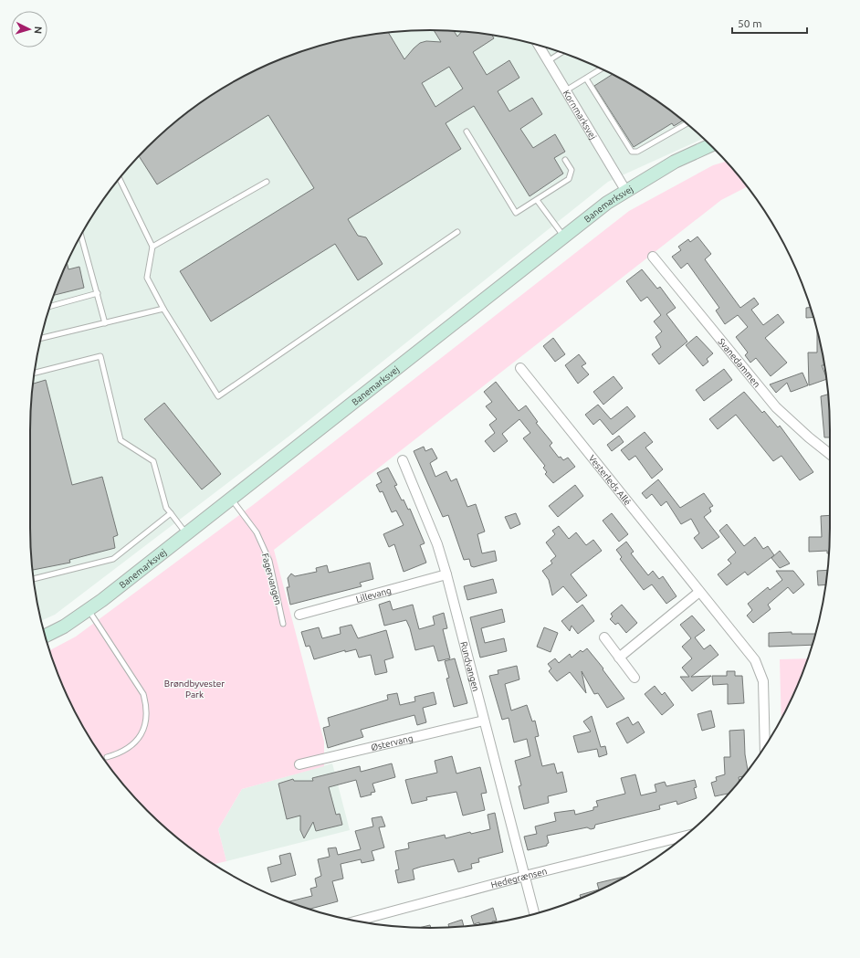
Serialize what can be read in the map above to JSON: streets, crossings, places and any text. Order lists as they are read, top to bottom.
{
  "streets": {
    "street": [
      "Kornmarksvej",
      "Banemarksvej",
      "Svanedammen",
      "Vesterleds Allé",
      "Lillevang",
      "Rundvangen",
      "Østervang",
      "Hedegrænsen"
    ],
    "lane": ["Fagervangen"]
  },
  "crossings": [
    ["Kornmarksvej", "Banemarksvej"],
    ["Banemarksvej", "Fagervangen"],
    ["Lillevang", "Rundvangen"],
    ["Rundvangen", "Østervang"],
    ["Rundvangen", "Hedegrænsen"]
  ],
  "parks": ["Brøndbyvester Park"],
  "scale_bar": "50 m",
  "north": "right"
}
